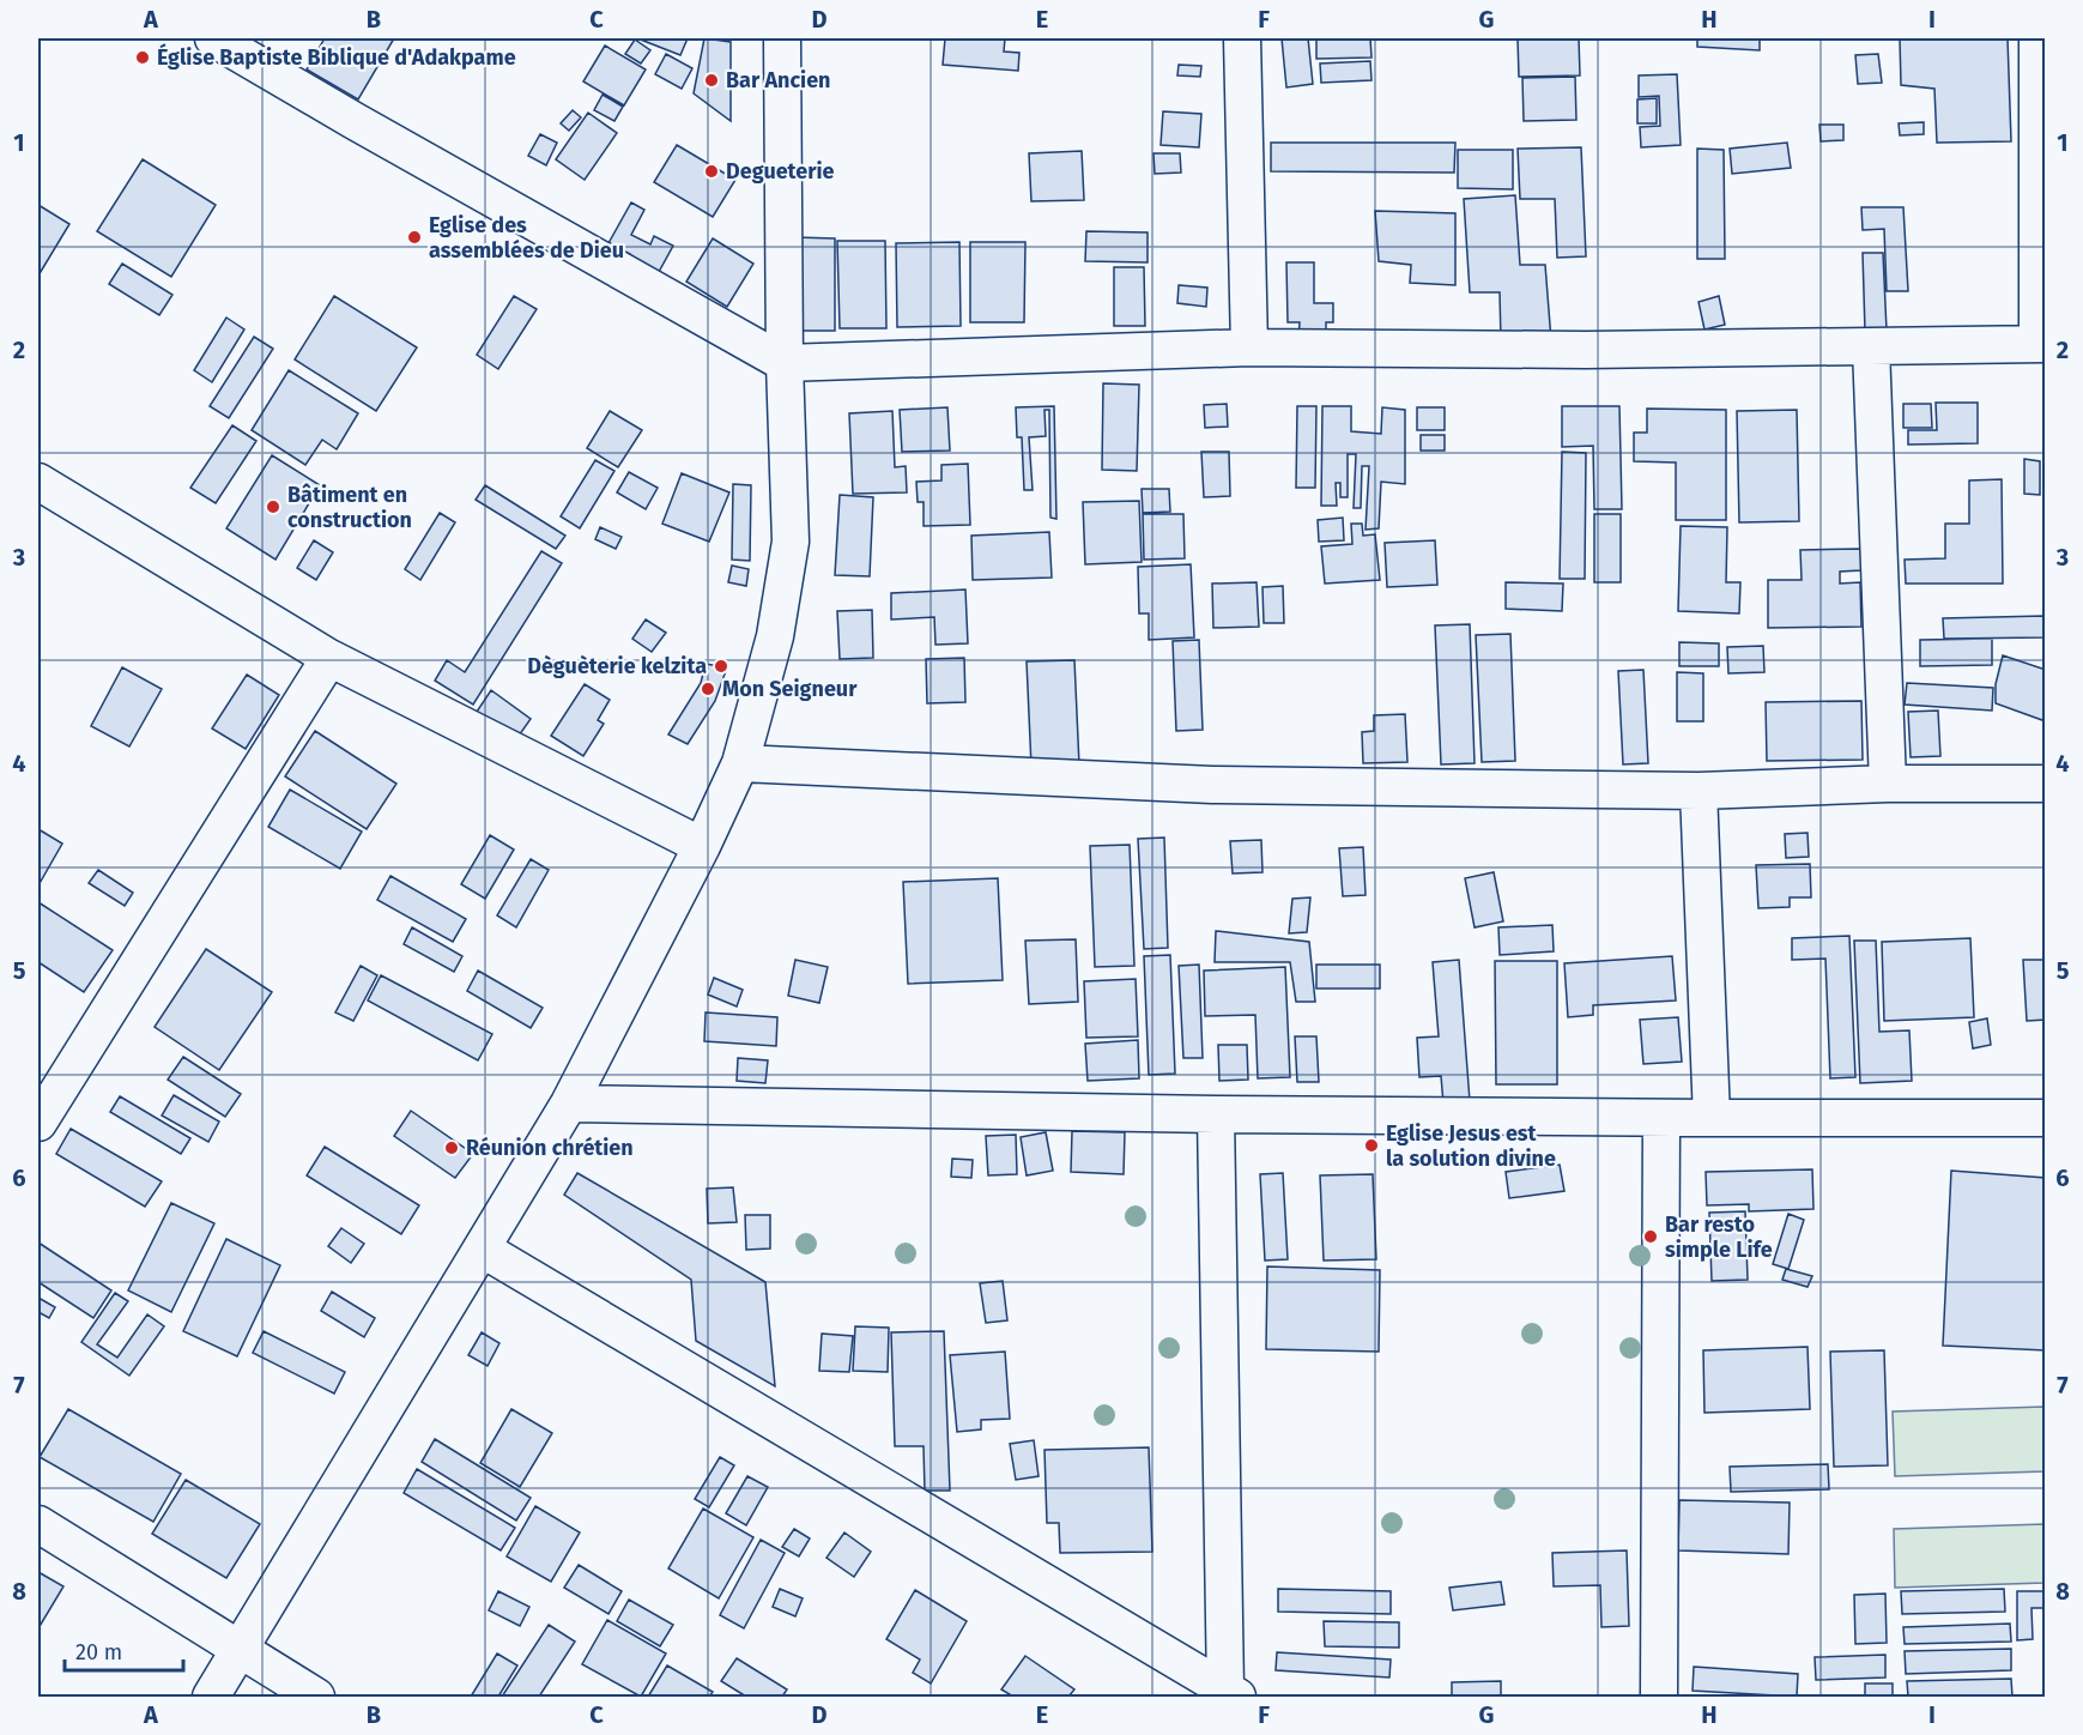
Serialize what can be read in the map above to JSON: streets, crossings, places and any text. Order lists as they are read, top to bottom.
{
  "places": [
    "Église Baptiste Biblique d'Adakpame",
    "Bar Ancien",
    "Degueterie",
    "Eglise des assemblées de Dieu",
    "Bâtiment en construction",
    "Dèguèterie kelzita",
    "Mon Seigneur",
    "Eglise Jesus est la solution divine",
    "Réunion chrétien",
    "Bar resto simple Life"
  ],
  "scale_bar": "20 m",
  "grid": {
    "columns": [
      "A",
      "B",
      "C",
      "D",
      "E",
      "F",
      "G",
      "H",
      "I"
    ],
    "rows": [
      "1",
      "2",
      "3",
      "4",
      "5",
      "6",
      "7",
      "8"
    ]
  }
}
